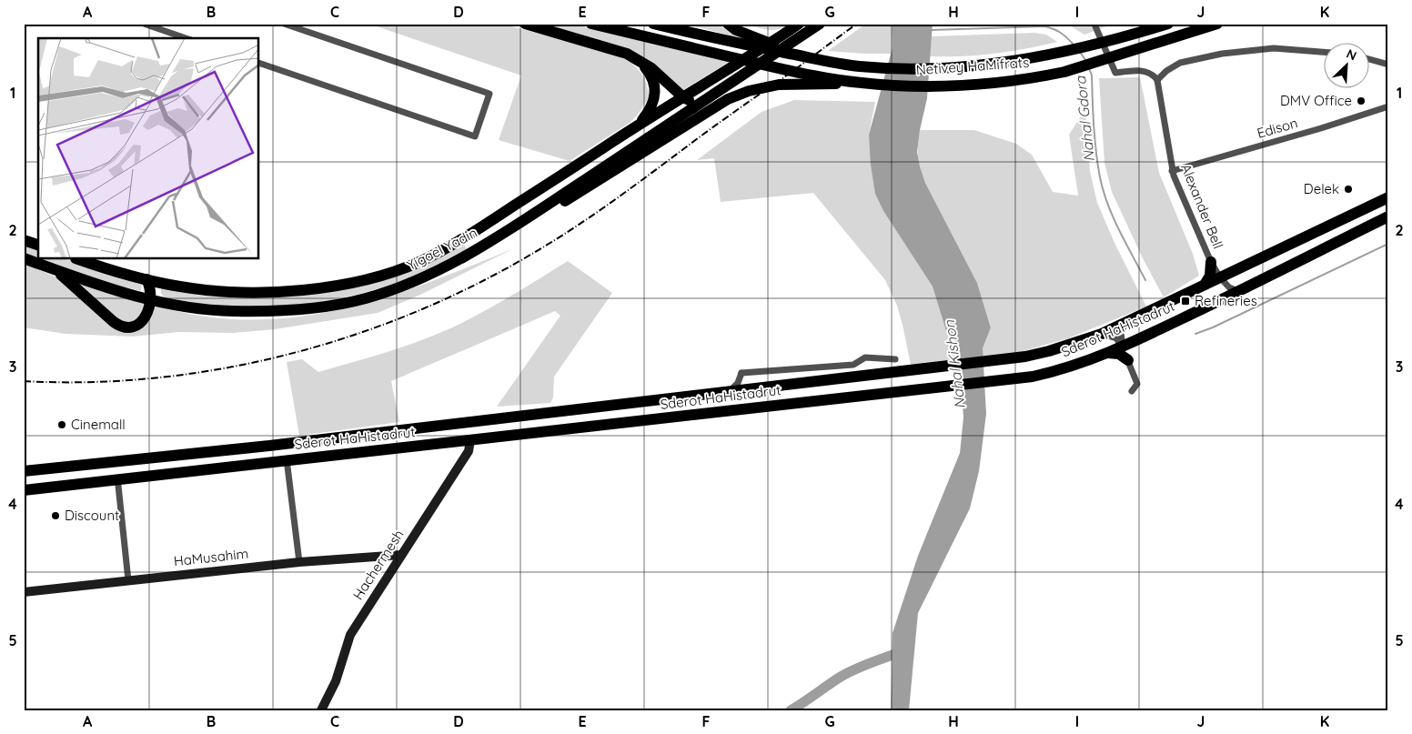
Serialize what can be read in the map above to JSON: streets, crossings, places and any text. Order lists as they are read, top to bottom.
{
  "streets": {
    "highway": ["Netivey HaMifrats", "Yigael Yadin", "Sderot HaHistadrut"],
    "street": [
      "Edison",
      "Alexander Bell",
      "HaMusahim",
      "Hachermesh"
    ]
  },
  "crossings": [
    ["Edison", "Alexander Bell"],
    ["Alexander Bell", "Sderot HaHistadrut"],
    ["Sderot HaHistadrut", "Hachermesh"],
    ["HaMusahim", "Hachermesh"]
  ],
  "water": ["Nahal Gdora", "Nahal Kishon"],
  "places": {
    "other": [
      "DMV Office",
      "Delek",
      "Cinemall",
      "Discount"
    ],
    "transit": ["Refineries"]
  },
  "north": "top right",
  "grid": {
    "columns": [
      "A",
      "B",
      "C",
      "D",
      "E",
      "F",
      "G",
      "H",
      "I",
      "J",
      "K"
    ],
    "rows": [
      "1",
      "2",
      "3",
      "4",
      "5"
    ]
  }
}
